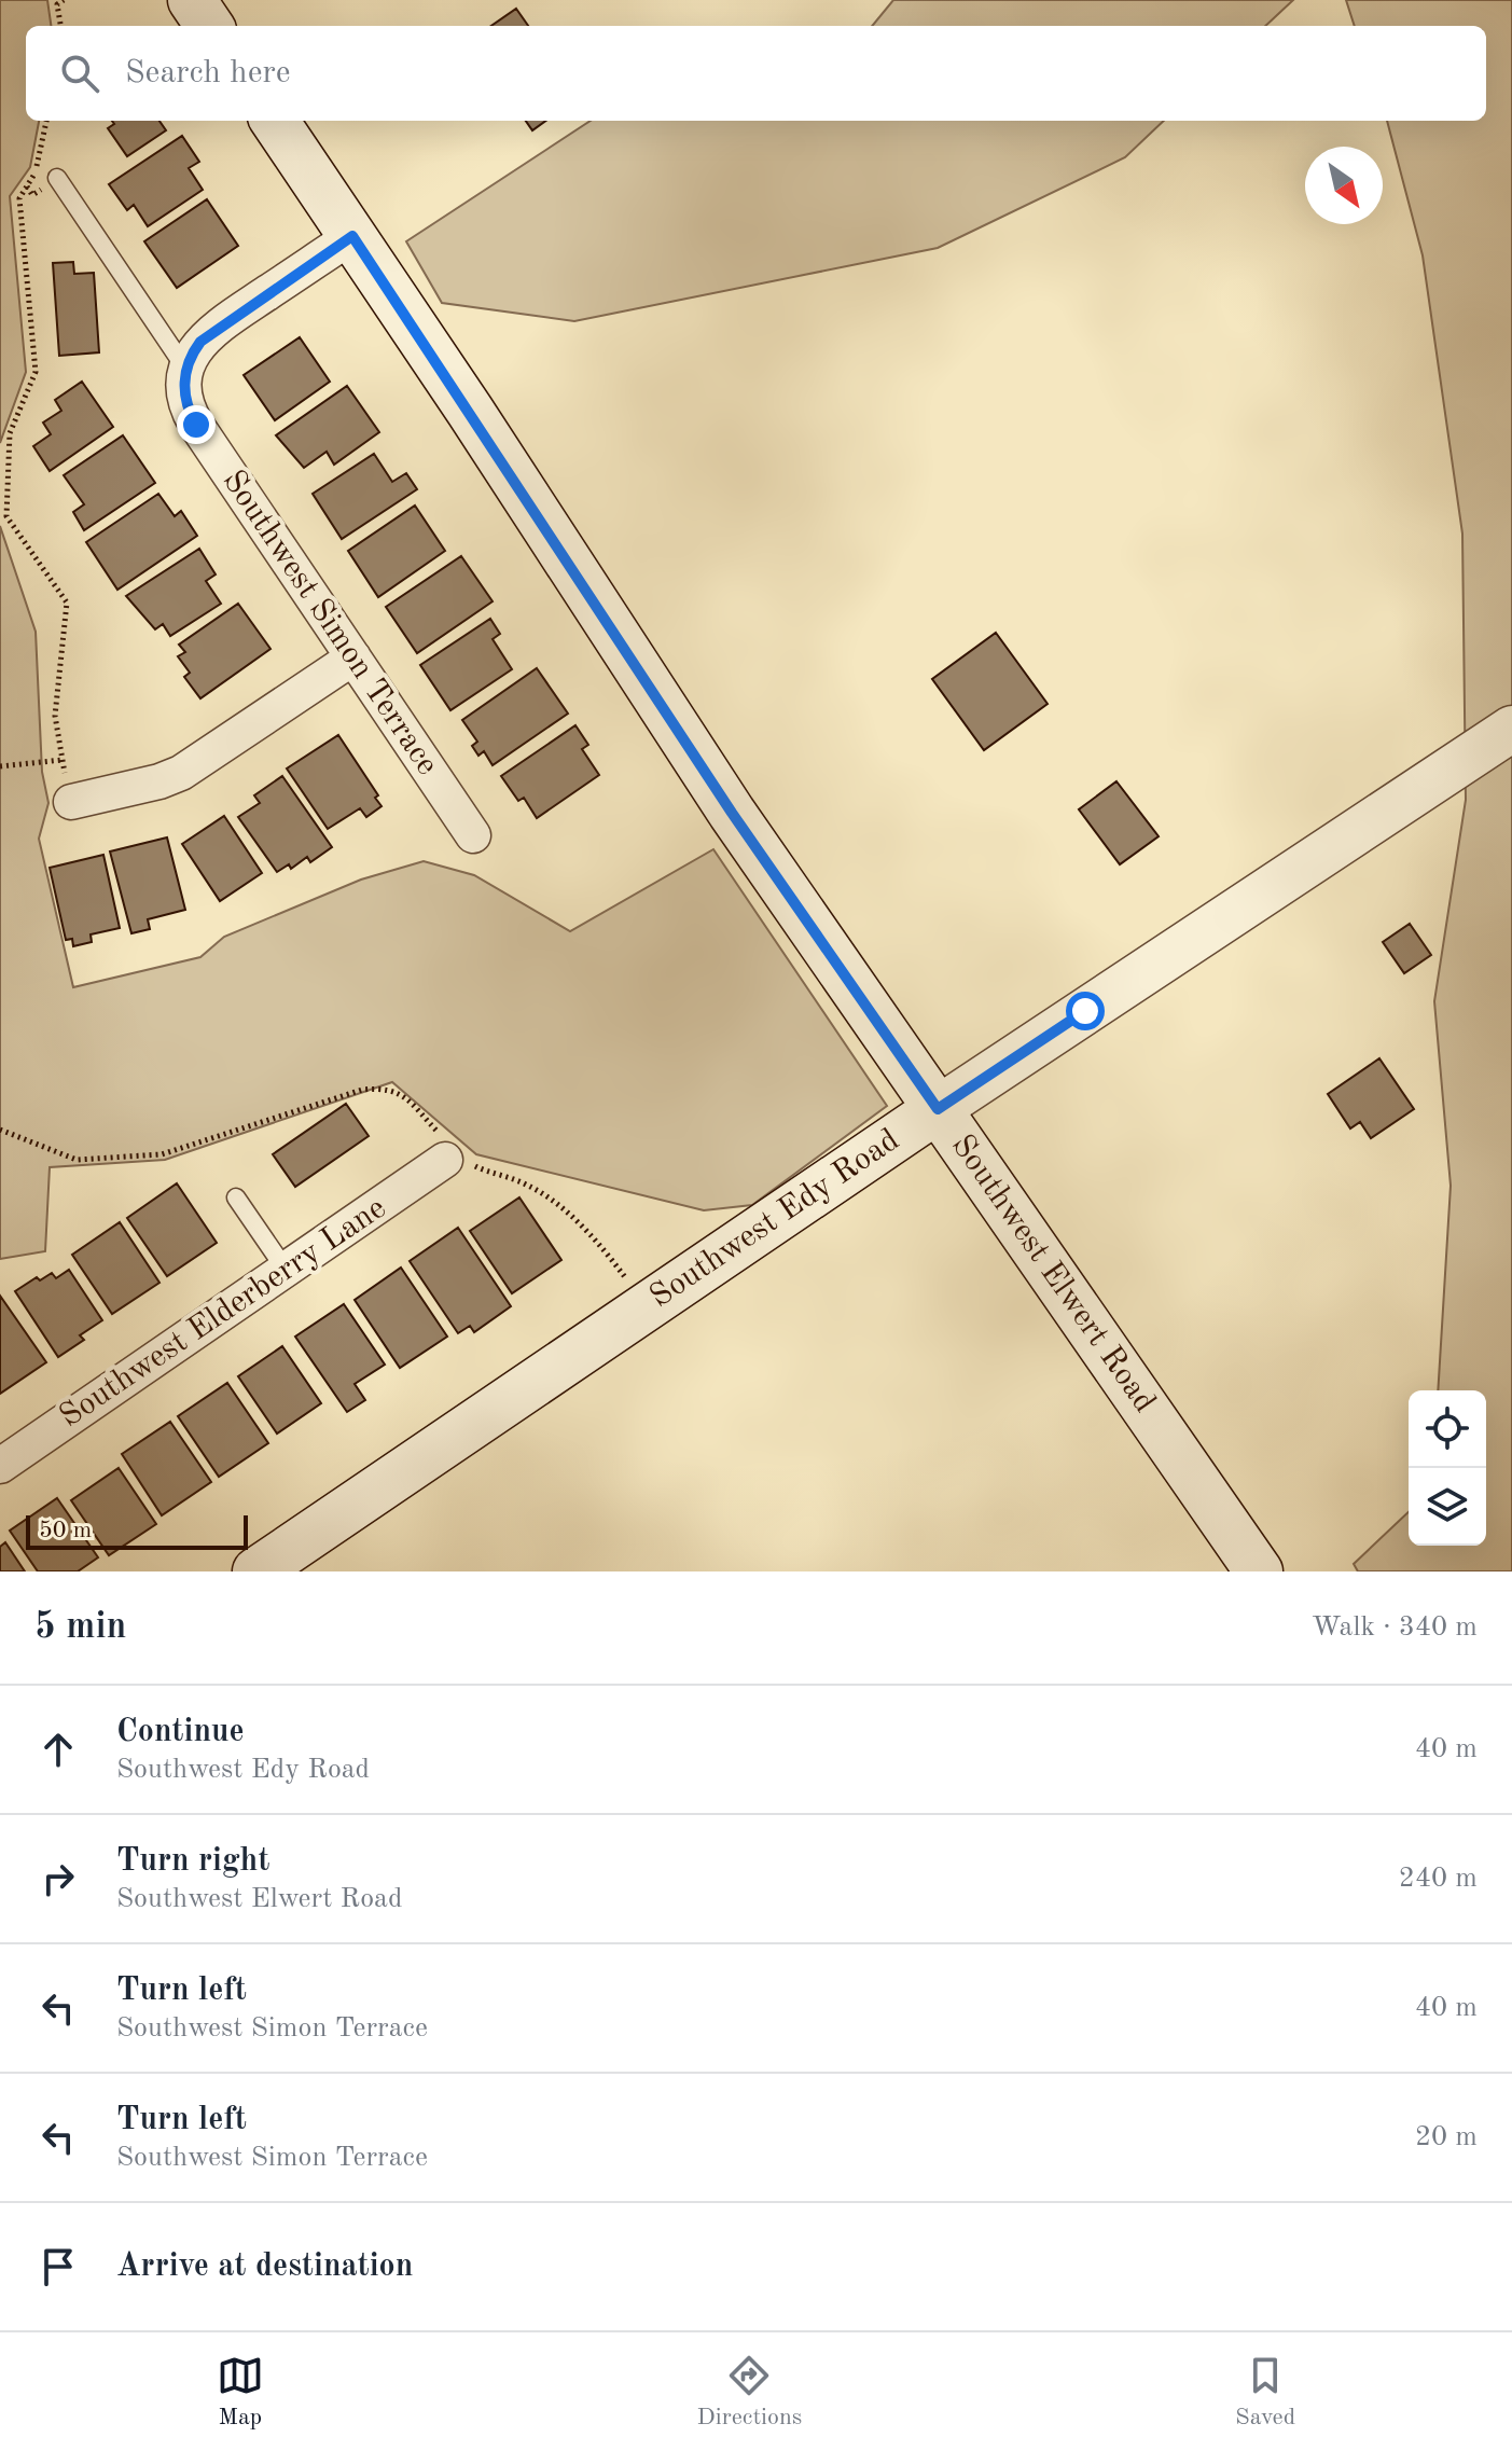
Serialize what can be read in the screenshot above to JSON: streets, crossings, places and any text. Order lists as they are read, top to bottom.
{
  "streets": {
    "main road": ["Southwest Edy Road", "Southwest Elwert Road"],
    "street": ["Southwest Simon Terrace", "Southwest Elderberry Lane"]
  },
  "crossings": [
    ["Southwest Edy Road", "Southwest Elwert Road"]
  ],
  "scale_bar": "50 m",
  "north": "bottom right",
  "page": {
    "search": "Search here",
    "scale": "50 m",
    "heading": ["5 min", "Walk · 340 m"],
    "list": [
      ["Continue", "Southwest Edy Road", "40 m"],
      ["Turn right", "Southwest Elwert Road", "240 m"],
      ["Turn left", "Southwest Simon Terrace", "40 m"],
      ["Turn left", "Southwest Simon Terrace", "20 m"],
      "Arrive at destination"
    ],
    "nav": ["Map", "Directions", "Saved"]
  }
}
